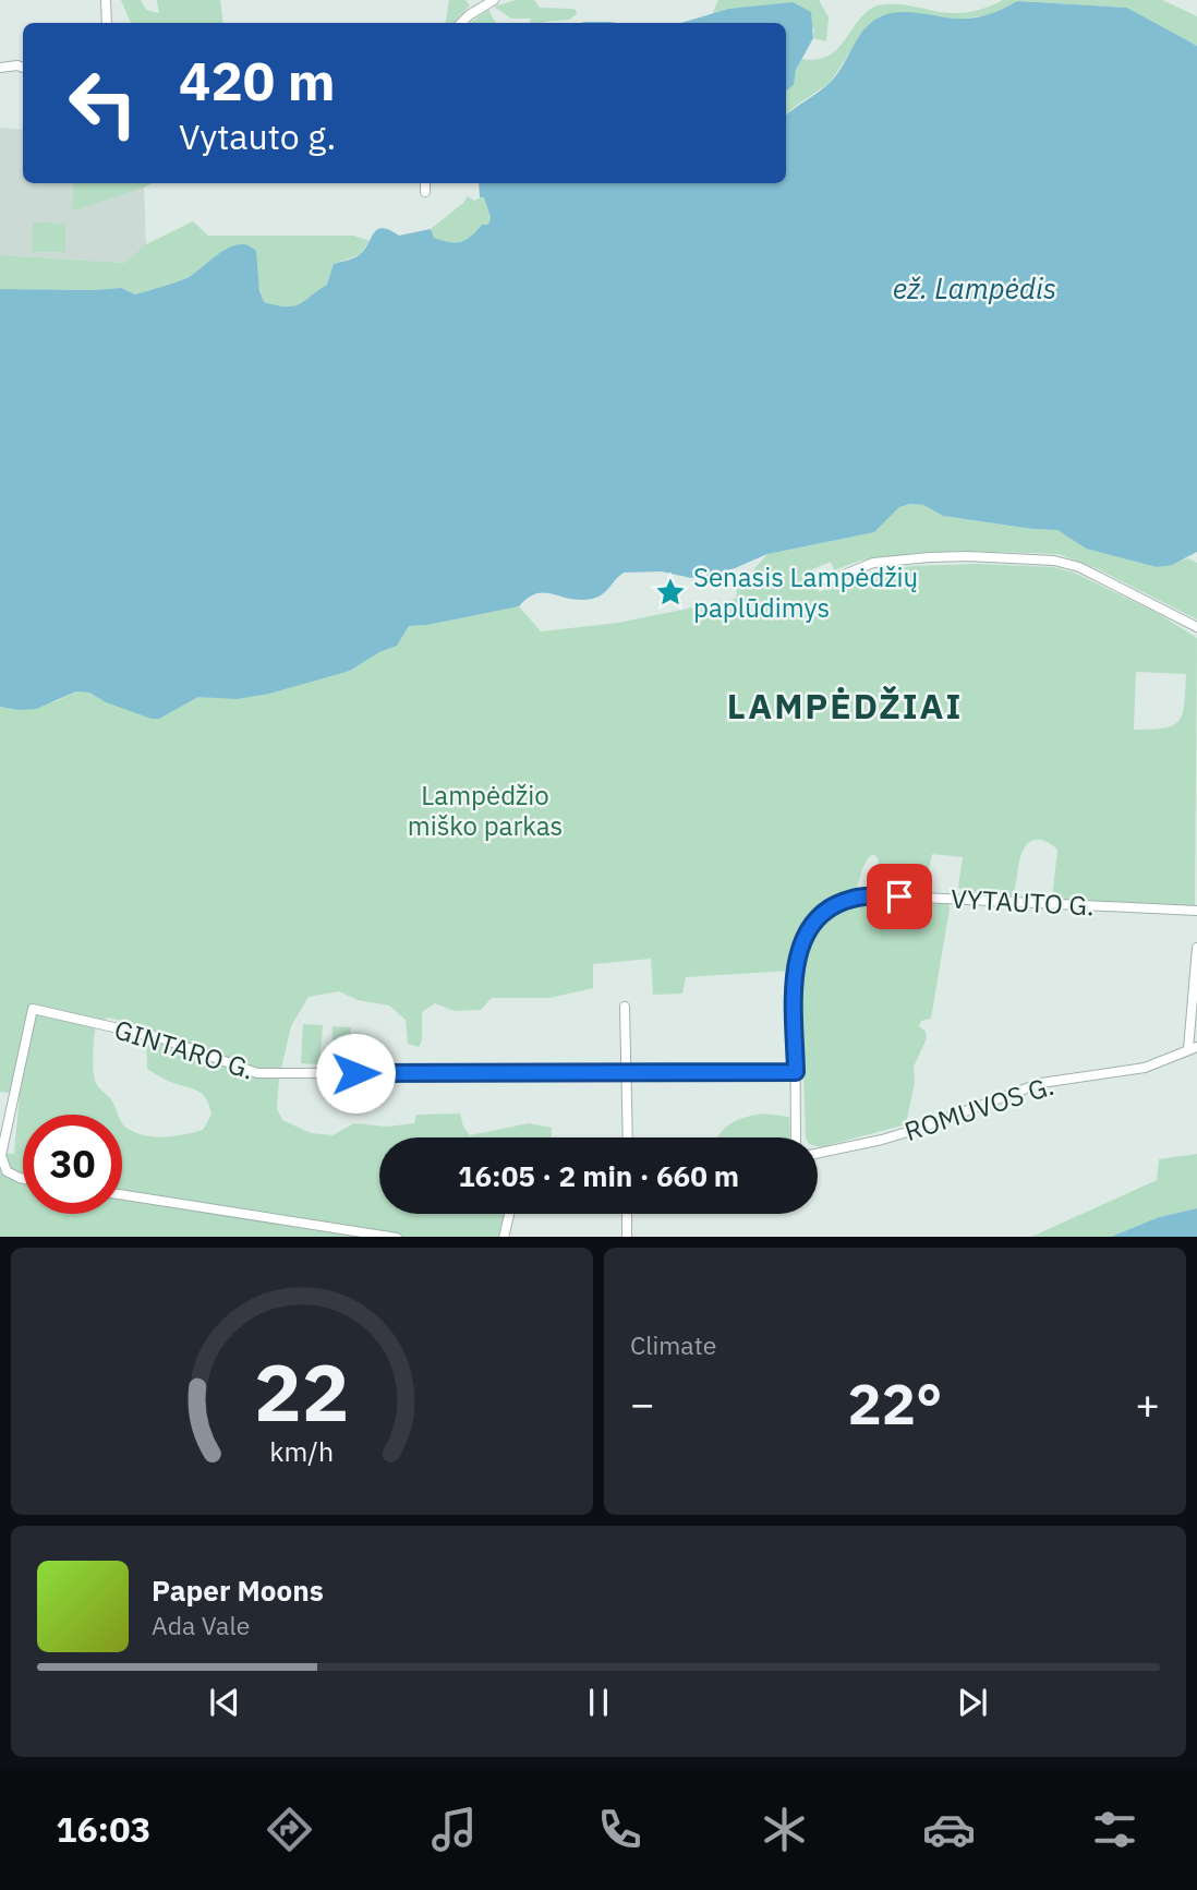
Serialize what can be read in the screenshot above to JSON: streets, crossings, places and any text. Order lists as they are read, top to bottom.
{
  "streets": {
    "street": ["VYTAUTO G.", "GINTARO G.", "ROMUVOS G."]
  },
  "crossings": [
    ["VYTAUTO G.", "GINTARO G."]
  ],
  "districts": ["LAMPĖDŽIAI"],
  "water": ["ež. Lampėdis"],
  "parks": ["Lampėdžio miško parkas"],
  "places": {
    "place": ["Senasis Lampėdžių paplūdimys"]
  },
  "page": {
    "turn": ["420 m", "Vytauto g."],
    "limit": "30",
    "trip": "16:05 · 2 min · 660 m",
    "tile": "Climate",
    "heat": ["−", "22°", "+"],
    "song": ["Paper Moons", "Ada Vale"],
    "tabs": "16:03",
    "gauge": ["22", "km/h"]
  }
}
